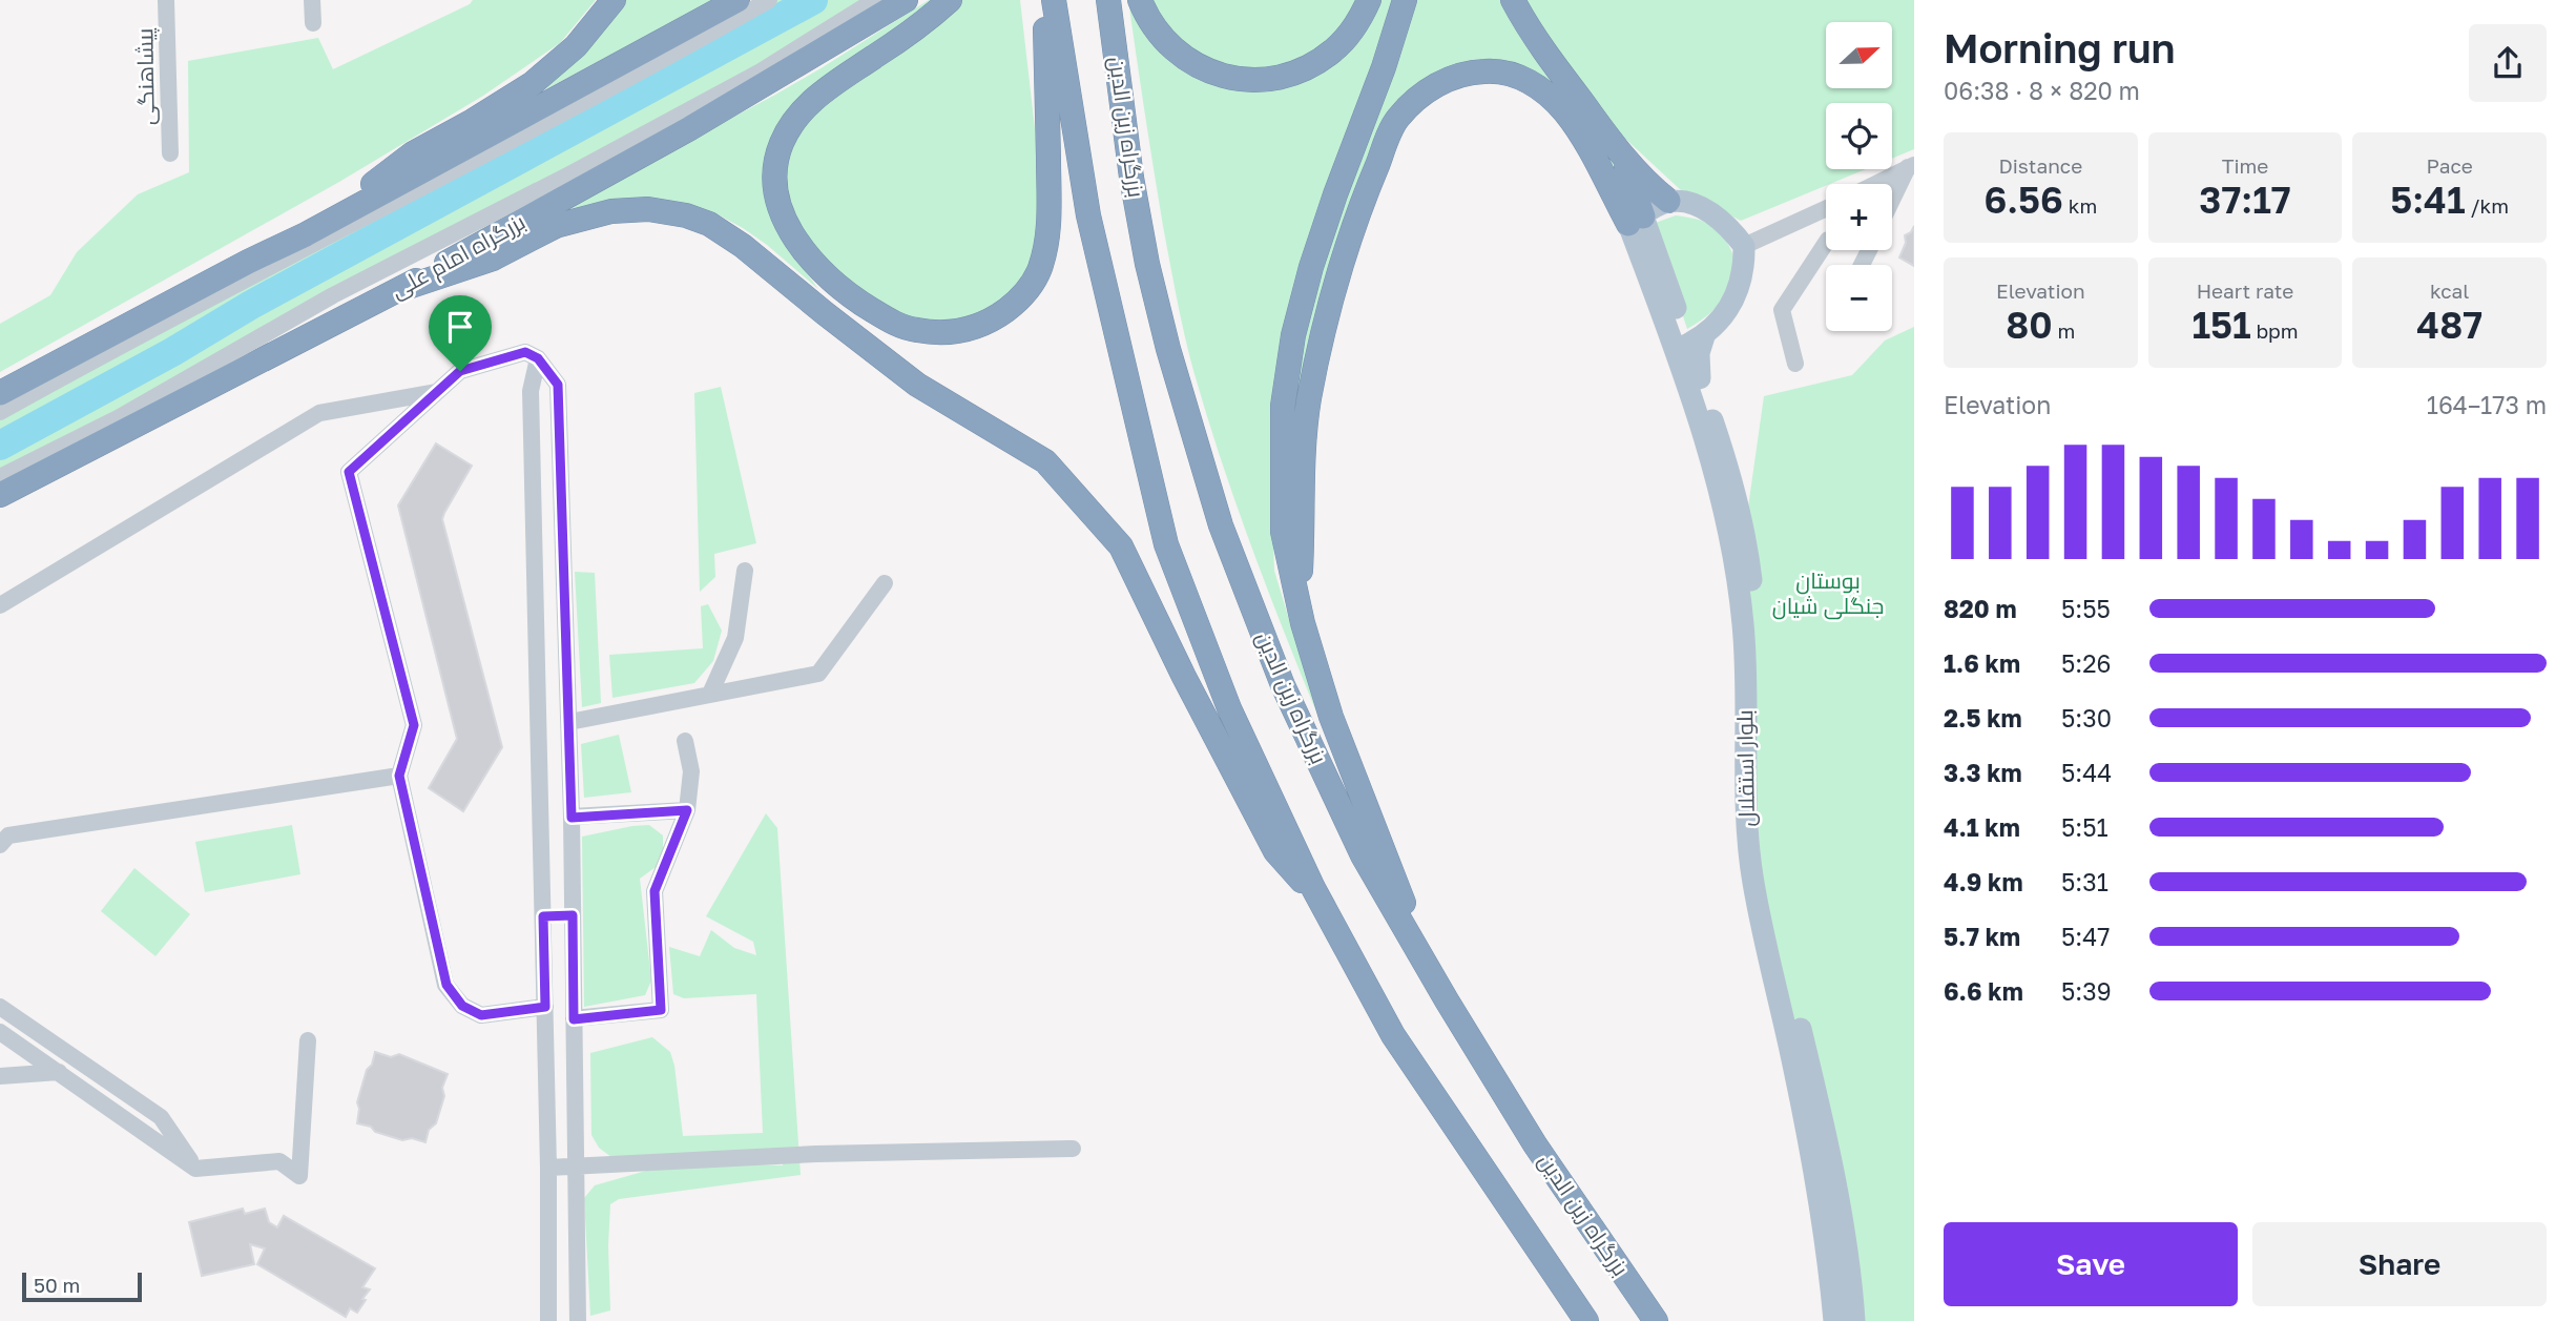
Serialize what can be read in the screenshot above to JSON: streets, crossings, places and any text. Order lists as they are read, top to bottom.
{
  "streets": {
    "highway": ["بزرگراه زین الدین", "بزرگراه امام علی"],
    "main road": ["بلوار استقلال"],
    "street": ["پیشاهنگی"]
  },
  "parks": ["بوستان جنگلی شیان"],
  "scale_bar": "50 m",
  "north": "right",
  "page": {
    "heading": ["Morning run", "06:38 · 8 × 820 m"],
    "map_buttons": ["+", "−"],
    "stats": [
      ["Distance", "6.56 km"],
      ["Time", "37:17"],
      ["Pace", "5:41 /km"],
      ["Elevation", "80 m"],
      ["Heart rate", "151 bpm"],
      ["kcal", "487"]
    ],
    "chart": ["Elevation", "164–173 m"],
    "list": [
      {
        "name": "820 m",
        "note": "5:55"
      },
      {
        "name": "1.6 km",
        "note": "5:26"
      },
      {
        "name": "2.5 km",
        "note": "5:30"
      },
      {
        "name": "3.3 km",
        "note": "5:44"
      },
      {
        "name": "4.1 km",
        "note": "5:51"
      },
      {
        "name": "4.9 km",
        "note": "5:31"
      },
      {
        "name": "5.7 km",
        "note": "5:47"
      },
      {
        "name": "6.6 km",
        "note": "5:39"
      }
    ],
    "buttons": ["Save", "Share"],
    "scale": "50 m"
  }
}
